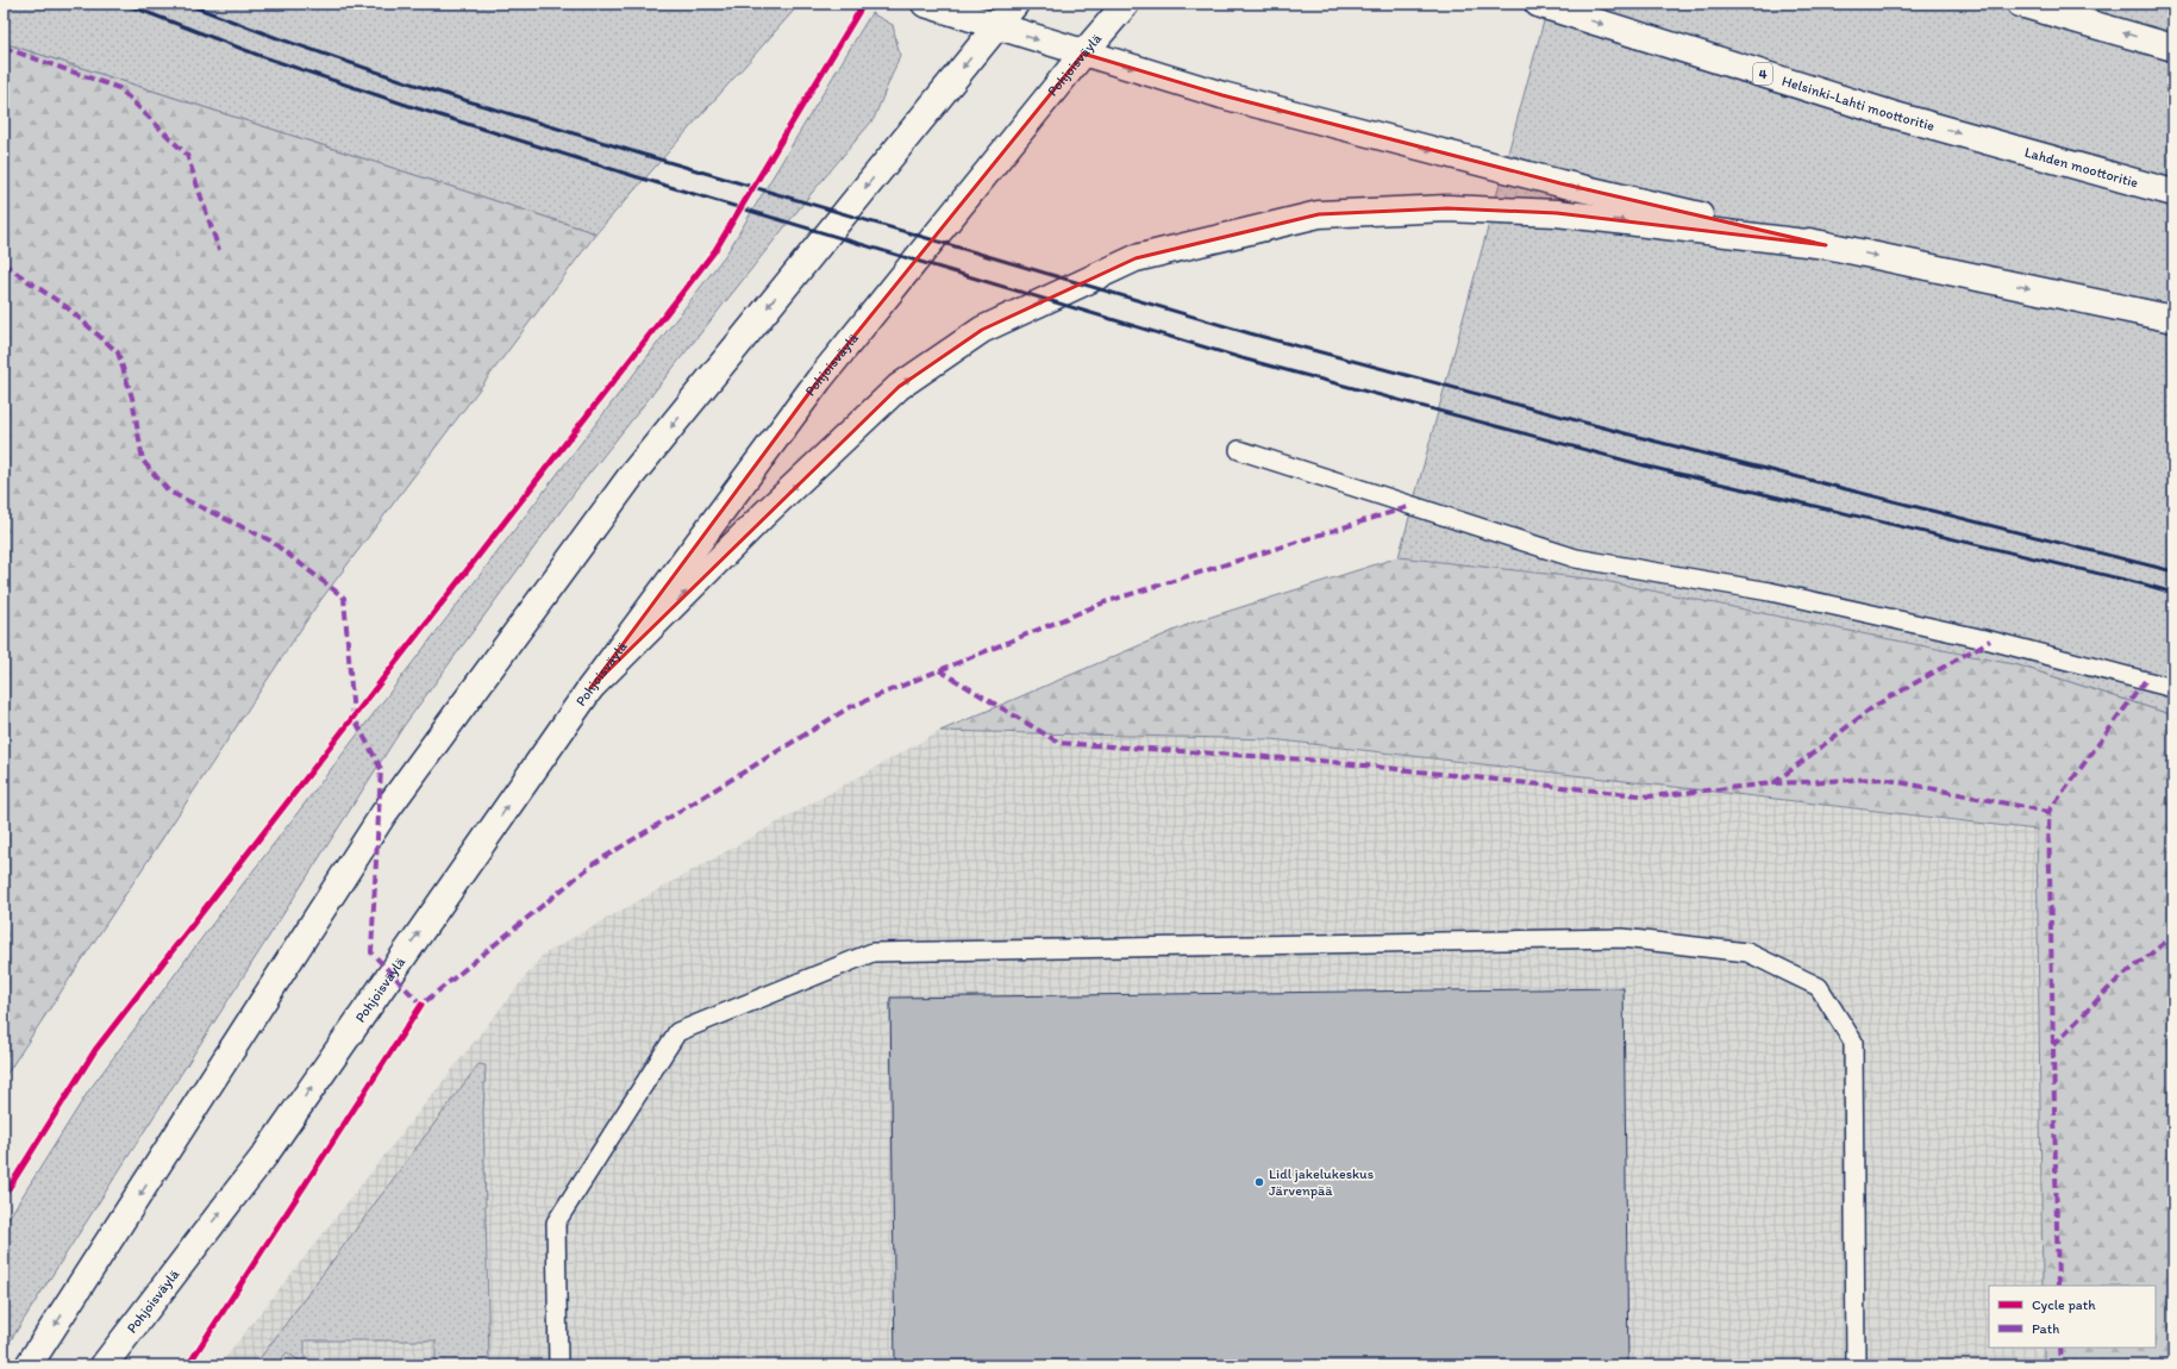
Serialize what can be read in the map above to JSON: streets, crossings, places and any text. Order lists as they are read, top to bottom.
{
  "streets": {
    "main road": [
      "Pohjoisväylä",
      "4",
      "Helsinki-Lahti moottoritie",
      "Lahden moottoritie"
    ]
  },
  "crossings": [
    ["Helsinki-Lahti moottoritie", "Lahden moottoritie"]
  ],
  "places": ["Lidl jakelukeskus Järvenpää"],
  "legend": ["Cycle path", "Path"]
}
